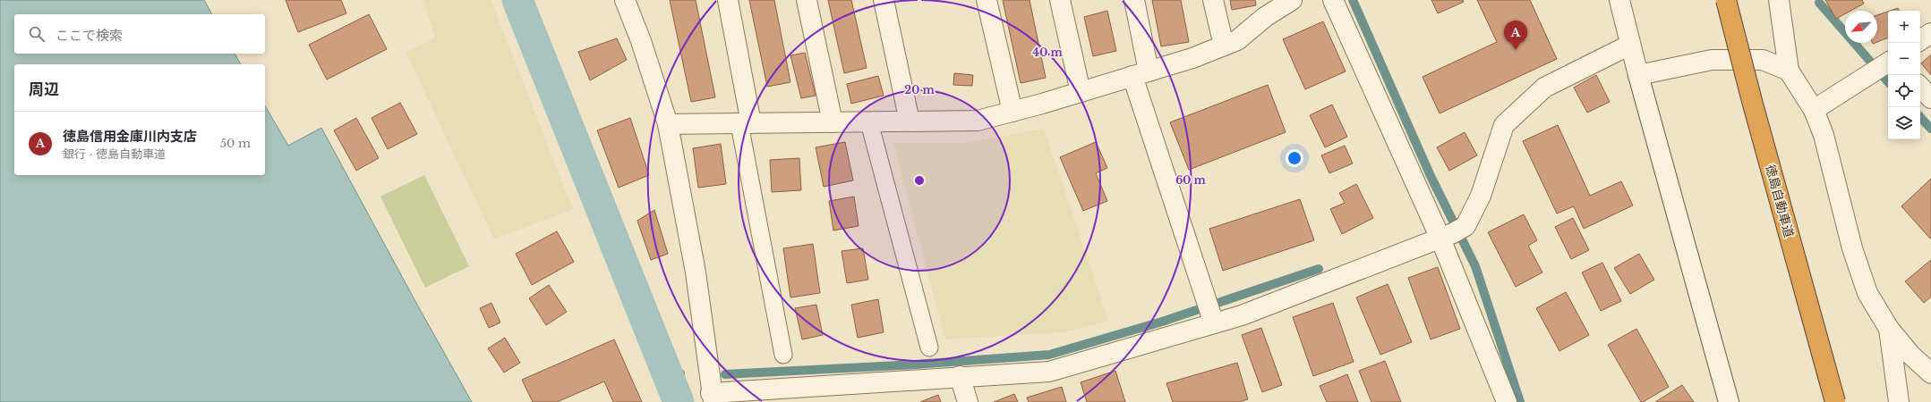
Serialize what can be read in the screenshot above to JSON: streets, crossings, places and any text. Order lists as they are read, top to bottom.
{
  "streets": {
    "highway": ["徳島自動車道"]
  },
  "north": "bottom left",
  "page": {
    "map_buttons": ["+", "−"],
    "search": "ここで検索",
    "pins": "A",
    "heading": "周辺",
    "list": [
      {
        "mark": "A",
        "name": "徳島信用金庫川内支店",
        "note": "銀行 · 徳島自動車道",
        "value": "50 m"
      }
    ]
  },
  "rings": ["40 m", "20 m", "60 m"]
}
